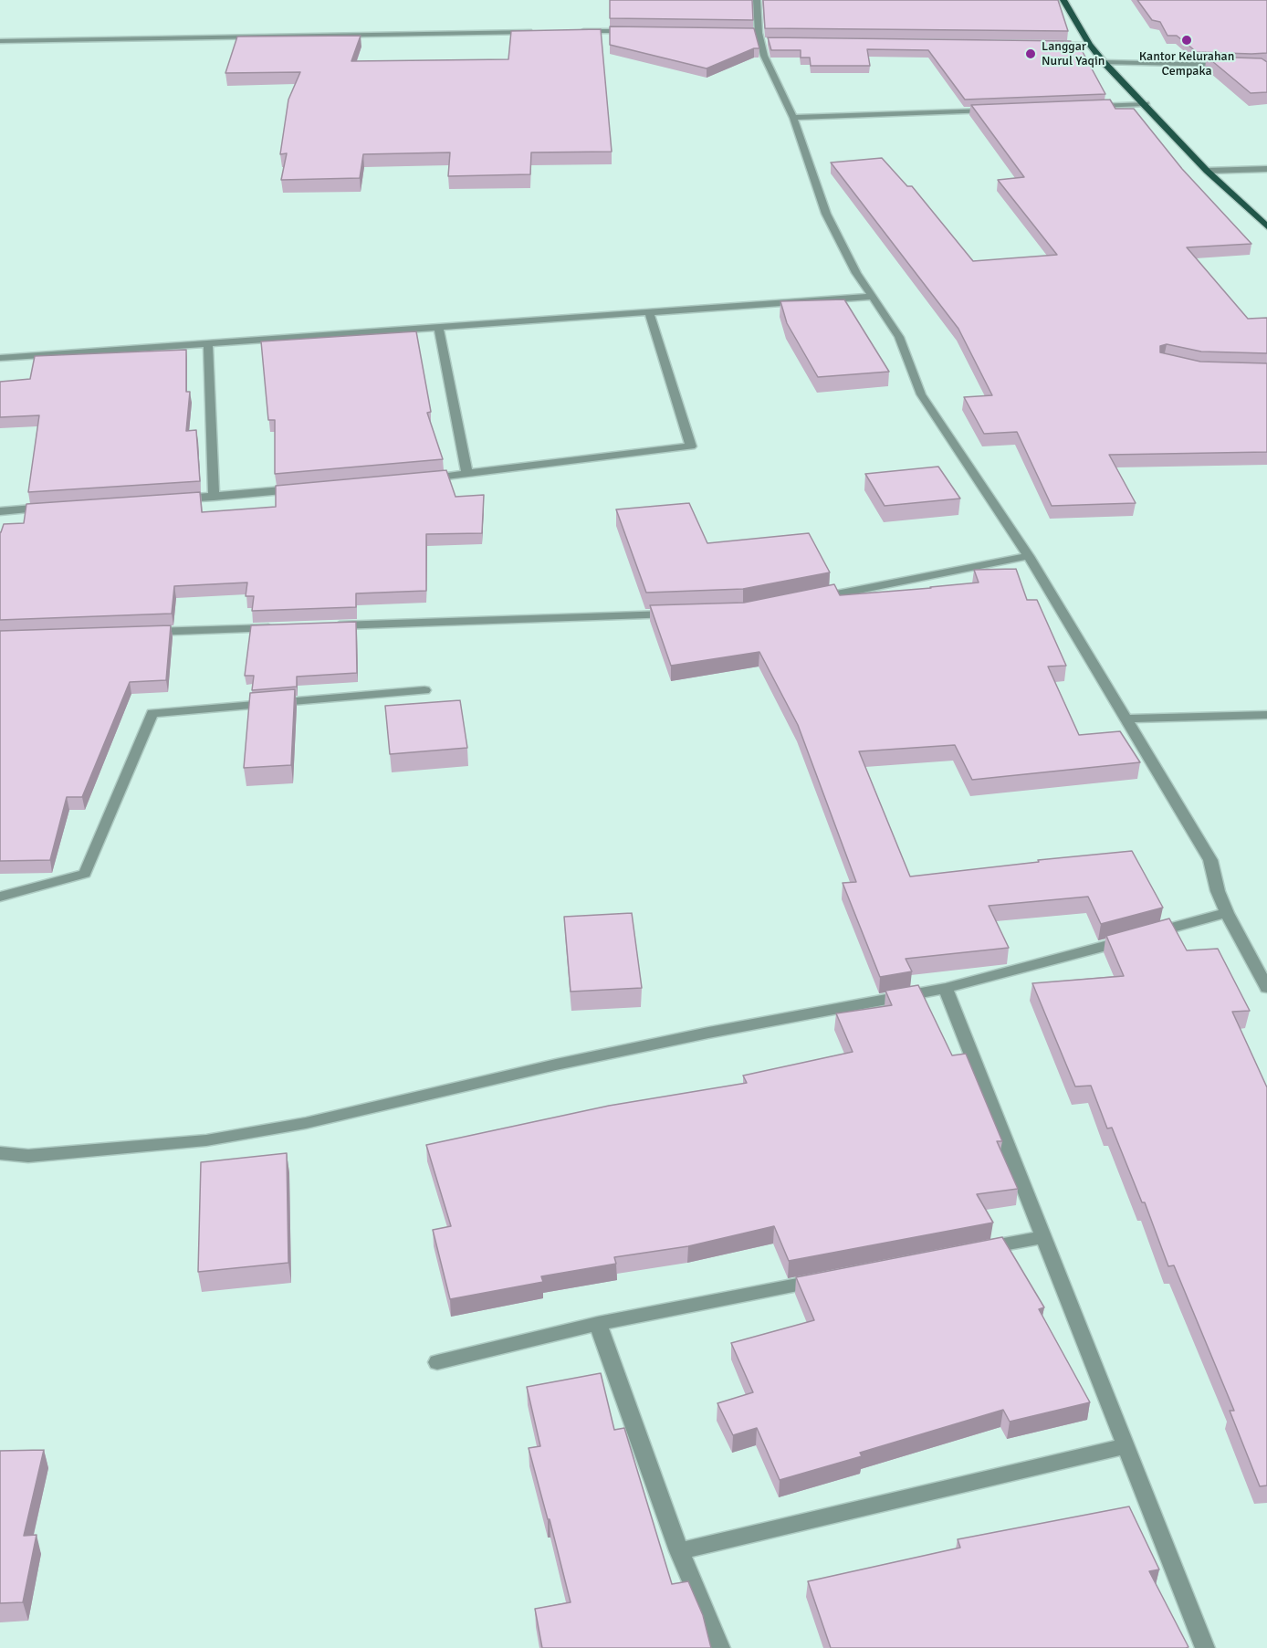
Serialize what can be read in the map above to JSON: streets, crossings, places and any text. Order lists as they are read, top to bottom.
{
  "places": ["Kantor Kelurahan Cempaka", "Langgar Nurul Yaqin"]
}
